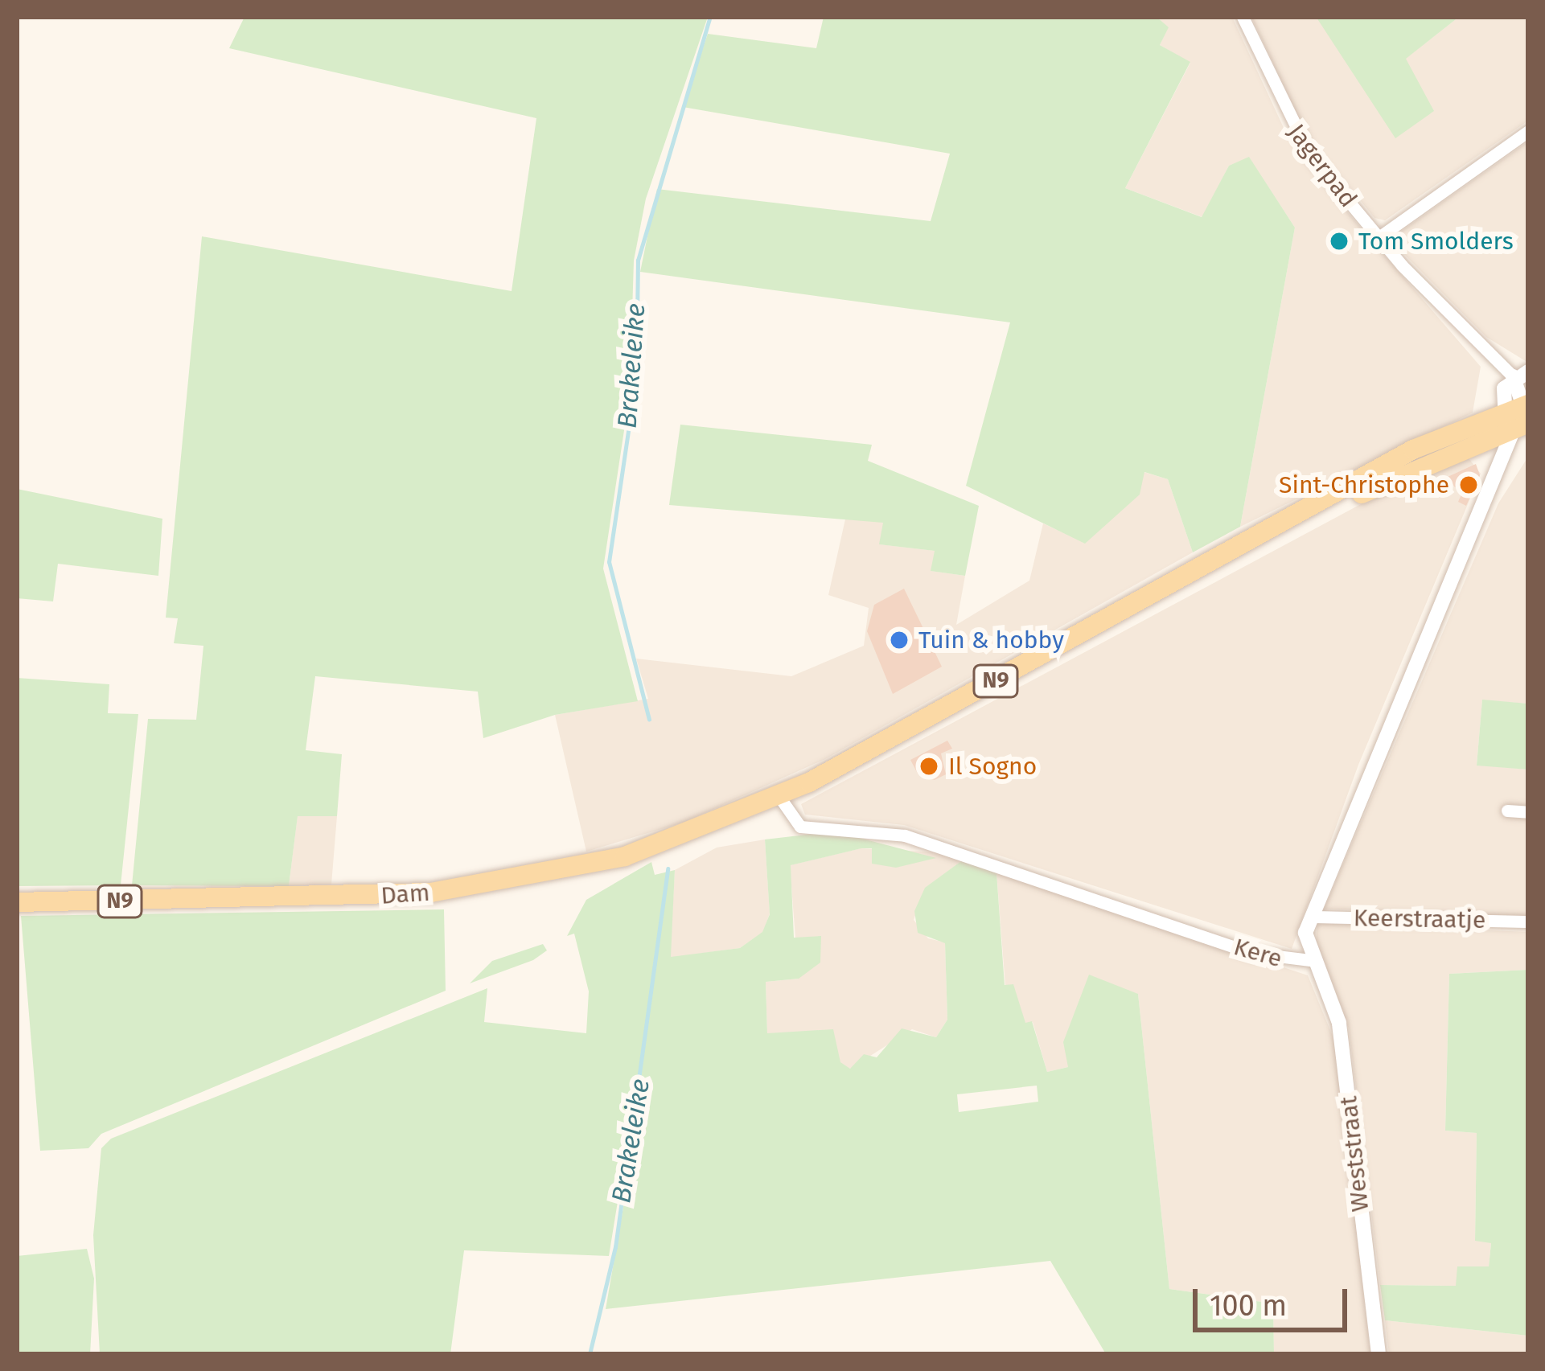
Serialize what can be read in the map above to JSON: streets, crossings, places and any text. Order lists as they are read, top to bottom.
{
  "streets": {
    "main road": ["N9", "Dam"],
    "street": [
      "Jagerpad",
      "Keerstraatje",
      "Kere",
      "Weststraat"
    ]
  },
  "crossings": [
    ["Jagerpad", "Kere"],
    ["N9", "Dam"],
    ["N9", "Kere"],
    ["Dam", "Kere"],
    ["Keerstraatje", "Kere"],
    ["Kere", "Weststraat"]
  ],
  "water": ["Brakeleike"],
  "places": [
    "Tom Smolders",
    "Sint-Christophe",
    "Tuin & hobby",
    "Il Sogno"
  ],
  "scale_bar": "100 m"
}
